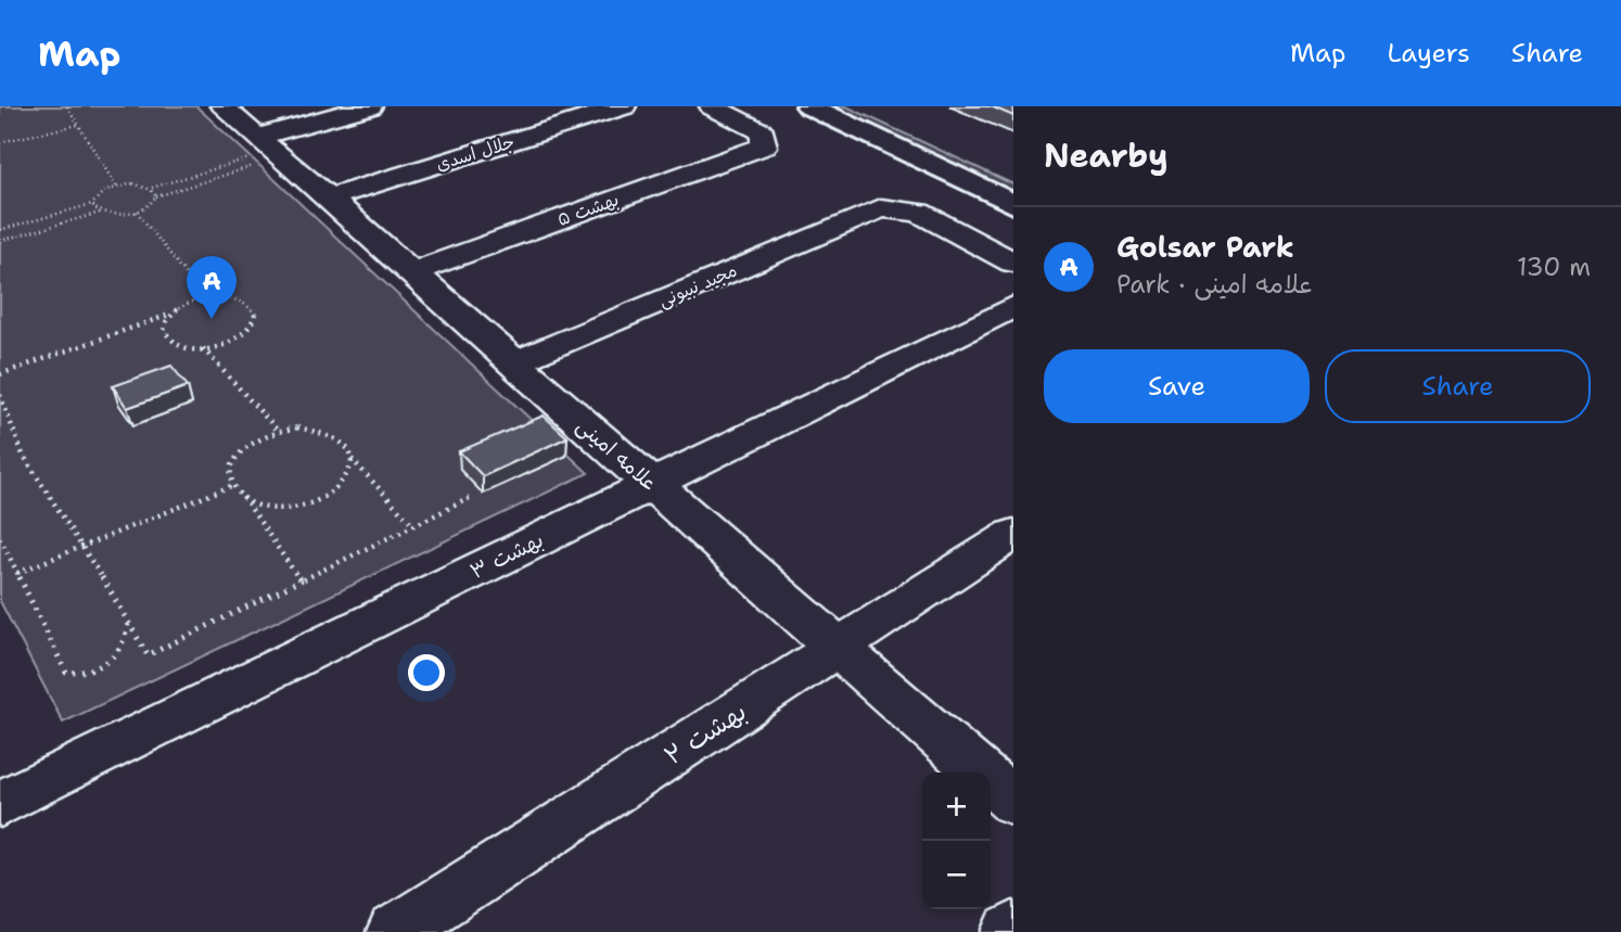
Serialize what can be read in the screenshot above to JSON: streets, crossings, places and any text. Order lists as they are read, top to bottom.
{
  "streets": {
    "street": [
      "جلال اسدی",
      "بهشت ۵",
      "مجید نبیونی",
      "علامه امینی",
      "بهشت ۳",
      "بهشت ۲"
    ]
  },
  "crossings": [
    ["جلال اسدی", "علامه امینی"],
    ["بهشت ۵", "علامه امینی"],
    ["مجید نبیونی", "علامه امینی"],
    ["علامه امینی", "بهشت ۳"],
    ["علامه امینی", "بهشت ۲"]
  ],
  "page": {
    "header": "Map",
    "nav": ["Map", "Layers", "Share"],
    "heading": "Nearby",
    "list": [
      {
        "mark": "A",
        "name": "Golsar Park",
        "note": "Park · علامه امینی",
        "value": "130 m"
      }
    ],
    "pins": "A",
    "buttons": ["Save", "Share"],
    "map_buttons": ["+", "−"]
  }
}
